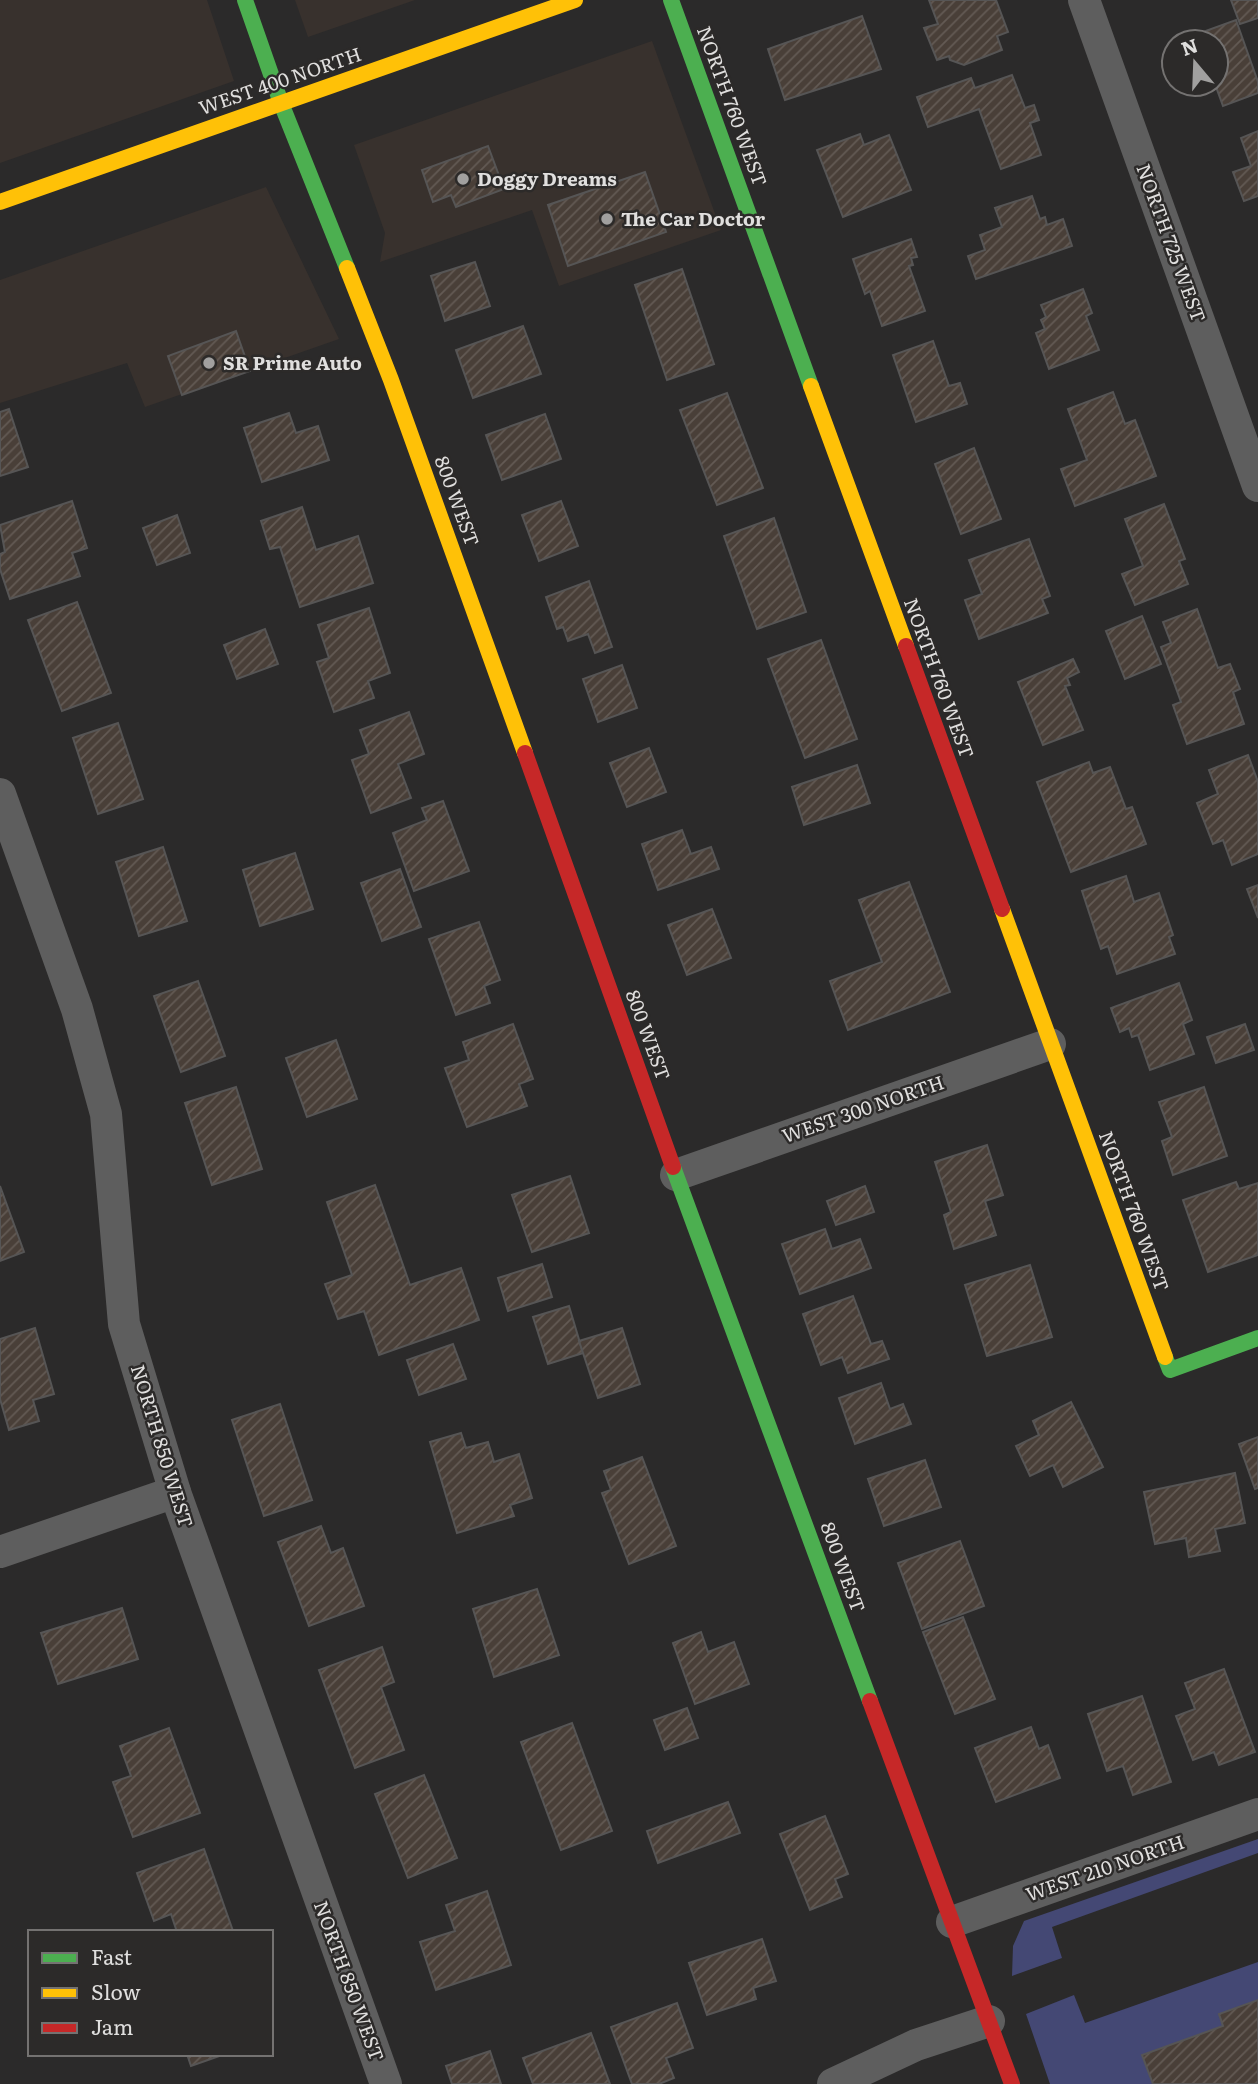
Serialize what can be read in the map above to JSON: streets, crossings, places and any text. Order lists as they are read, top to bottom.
{
  "streets": {
    "street": [
      "WEST 400 NORTH",
      "NORTH 760 WEST",
      "NORTH 725 WEST",
      "800 WEST",
      "WEST 300 NORTH",
      "NORTH 850 WEST",
      "WEST 210 NORTH"
    ]
  },
  "crossings": [
    ["WEST 400 NORTH", "800 WEST"],
    ["NORTH 760 WEST", "WEST 300 NORTH"],
    ["800 WEST", "WEST 300 NORTH"],
    ["800 WEST", "WEST 210 NORTH"]
  ],
  "places": ["Doggy Dreams", "The Car Doctor", "SR Prime Auto"],
  "legend": ["Fast", "Slow", "Jam"],
  "north": "top"
}
